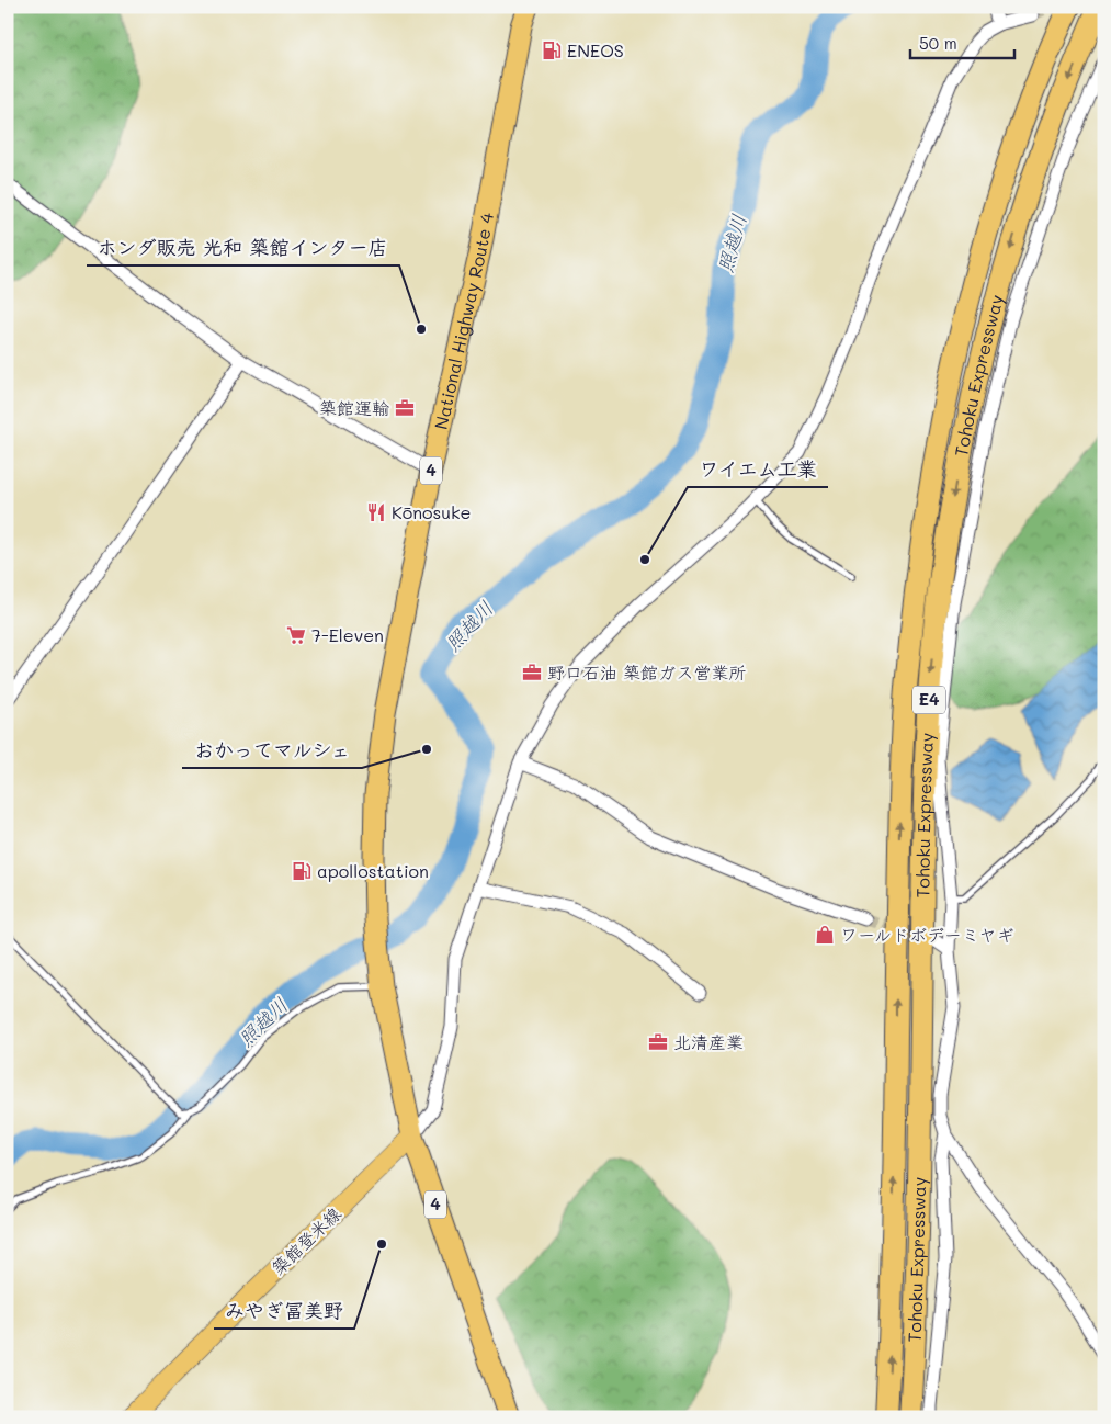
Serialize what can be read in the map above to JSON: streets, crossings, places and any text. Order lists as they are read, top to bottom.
{
  "streets": {
    "highway": [
      "National Highway Route 4",
      "Tohoku Expressway",
      "4",
      "E4"
    ],
    "main road": ["築館登米線"]
  },
  "crossings": [
    ["National Highway Route 4", "築館登米線"]
  ],
  "water": ["照越川"],
  "places": {
    "fuel station": ["ENEOS", "apollostation"],
    "other": [
      "ホンダ販売 光和 築館インター店",
      "ワイエム工業",
      "おかってマルシェ",
      "みやぎ冨美野"
    ],
    "office": ["築館運輸", "野口石油 築館ガス営業所", "北清産業"],
    "restaurant": ["Kōnosuke"],
    "supermarket": ["7-Eleven"],
    "shop": ["ワールドボデーミヤギ"]
  },
  "scale_bar": "50 m"
}
